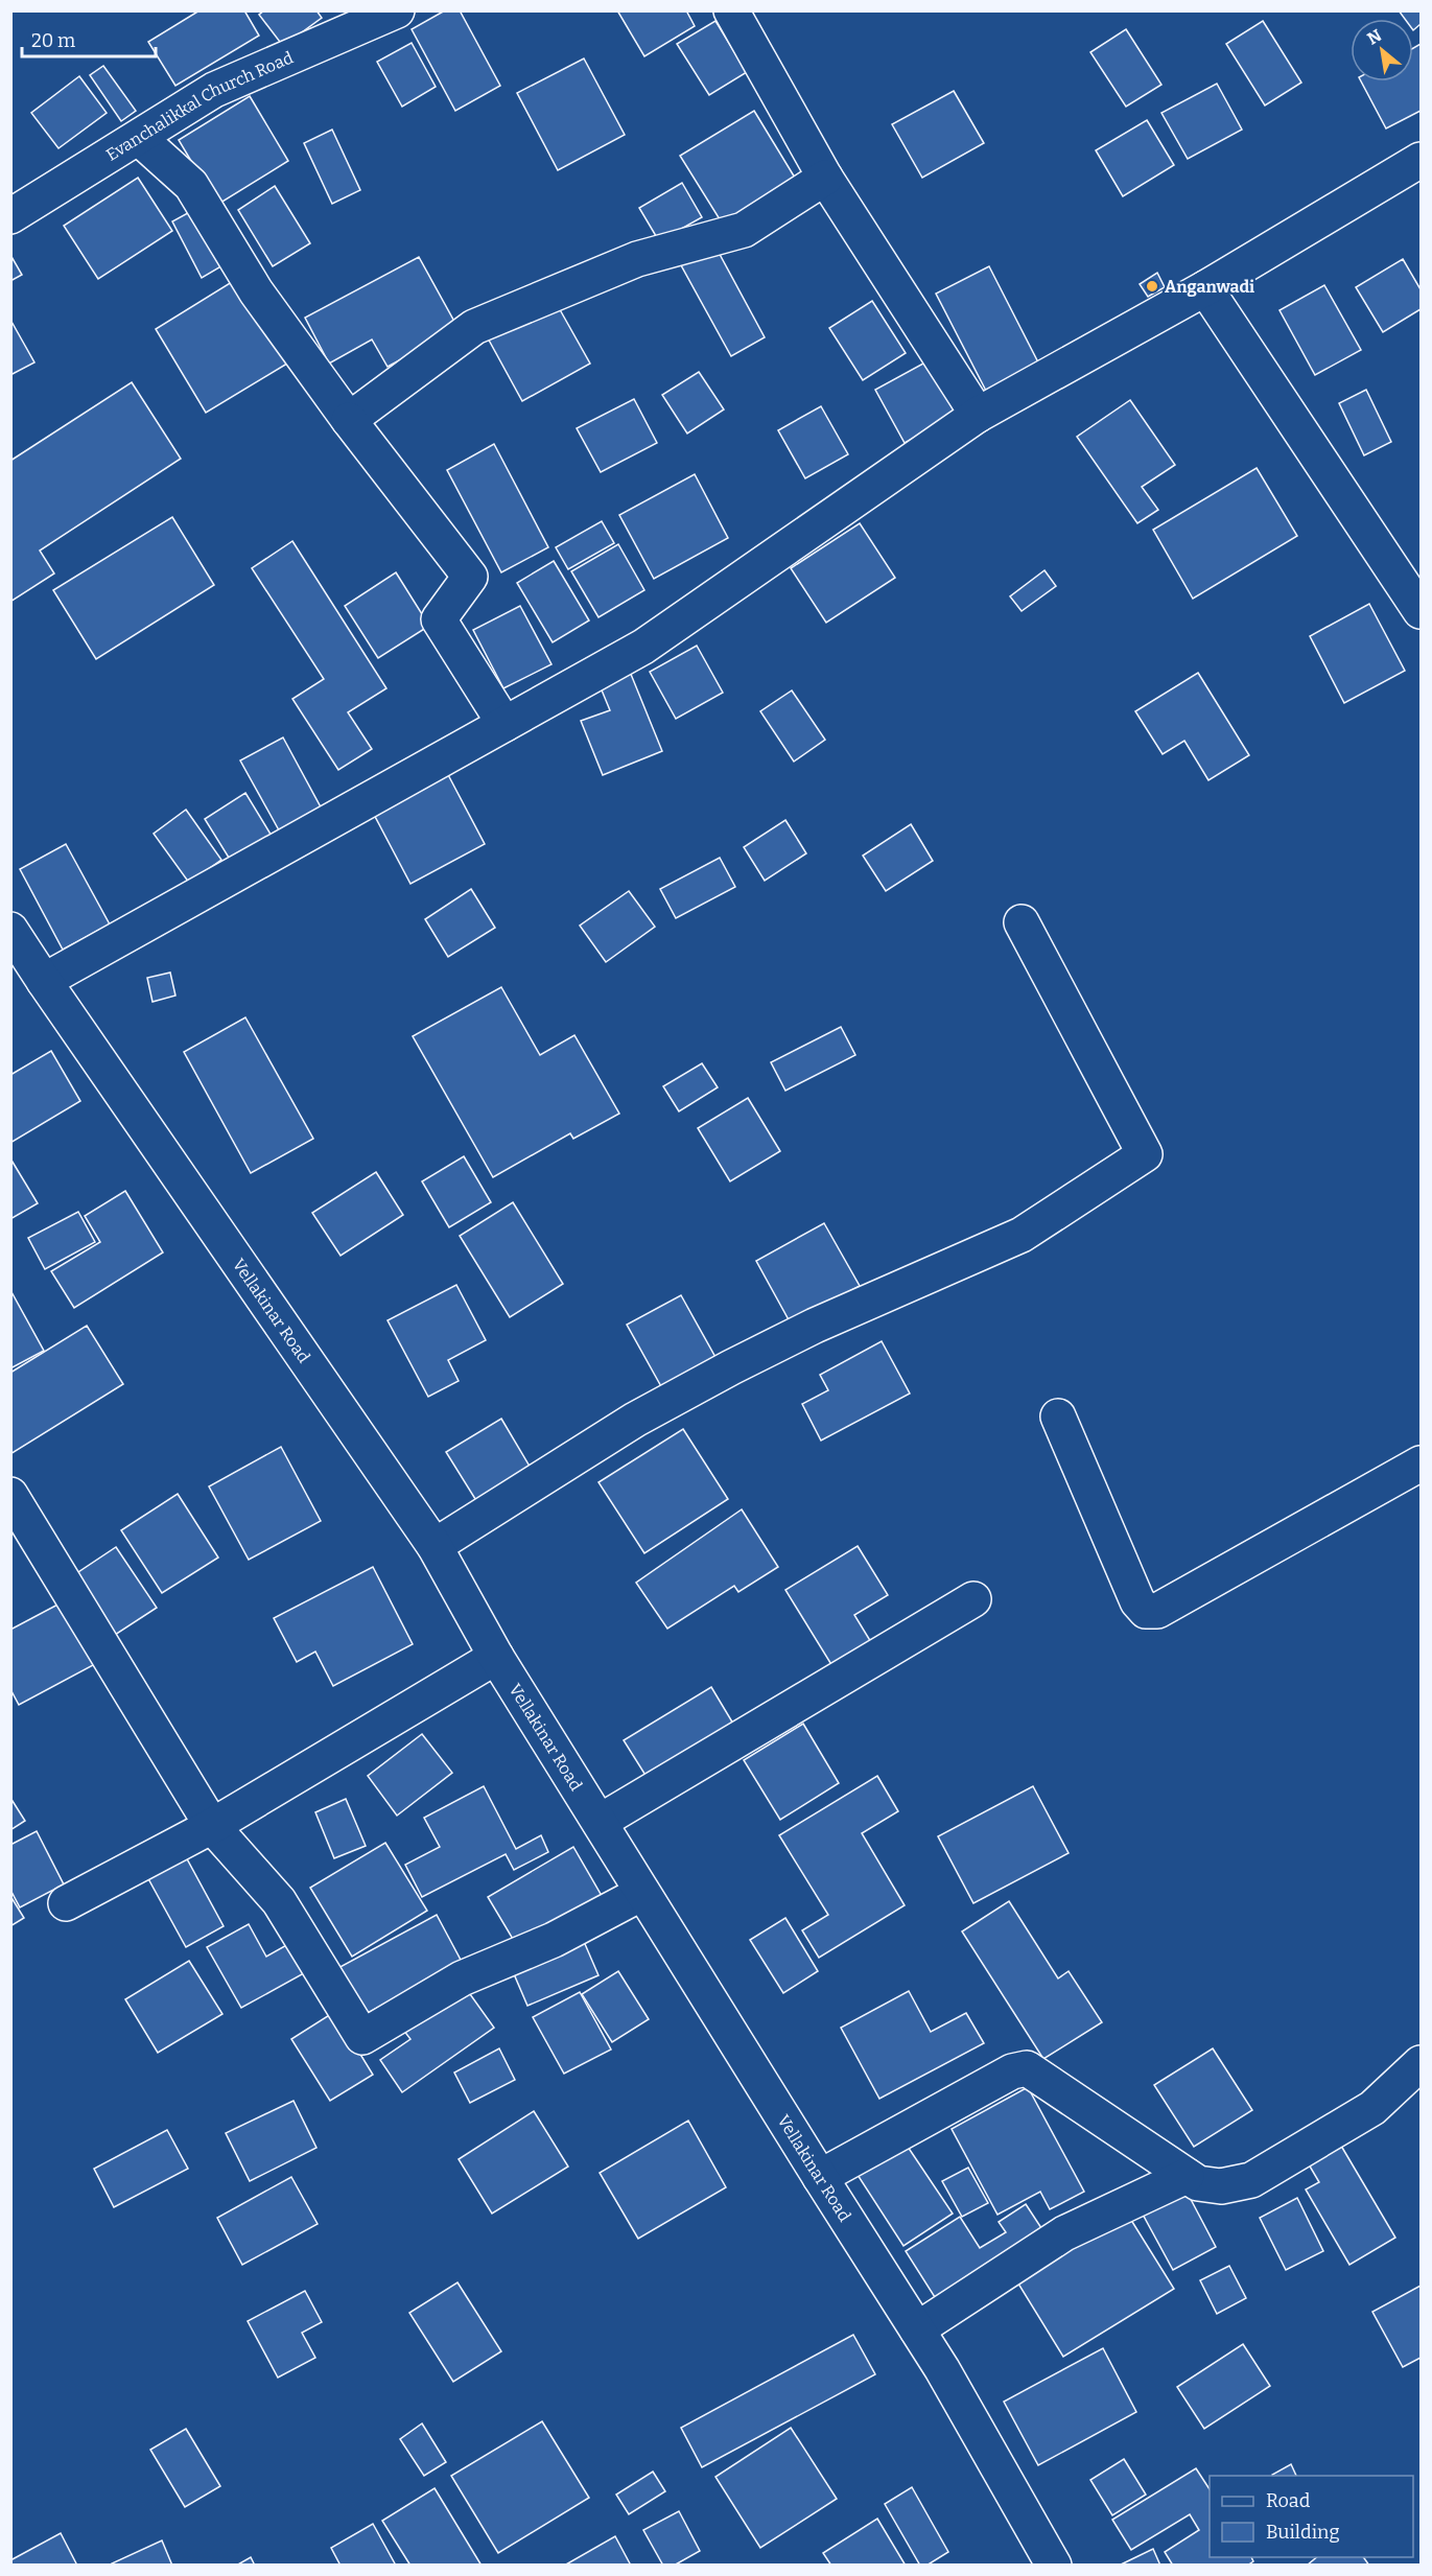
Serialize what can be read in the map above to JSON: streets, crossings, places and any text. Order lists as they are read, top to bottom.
{
  "streets": {
    "street": ["Evanchalikkal Church Road", "Vellakinar Road"]
  },
  "places": ["Anganwadi"],
  "legend": ["Road", "Building"],
  "scale_bar": "20 m",
  "north": "top left"
}
